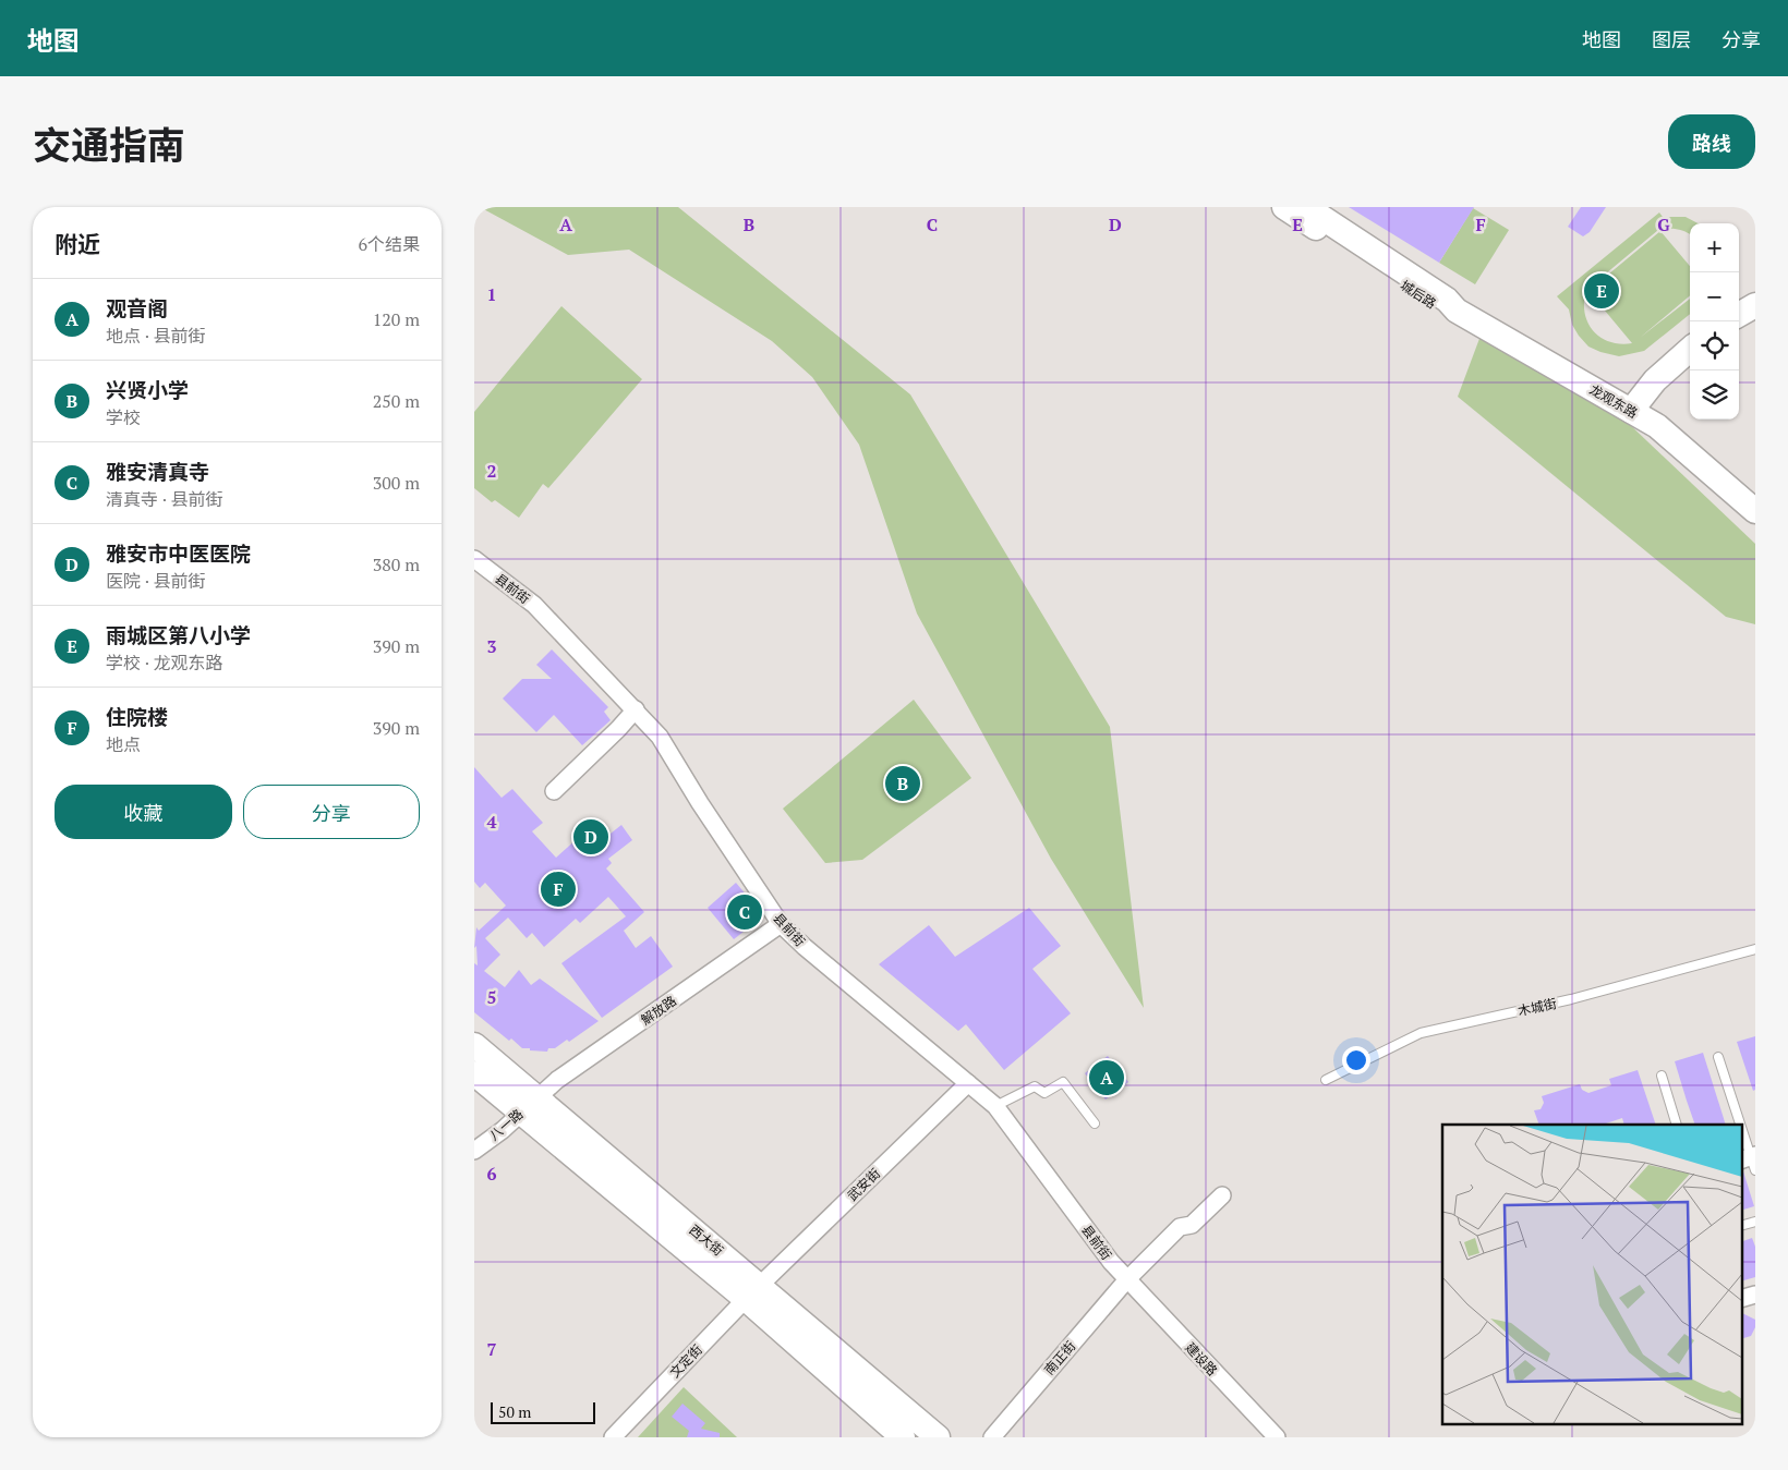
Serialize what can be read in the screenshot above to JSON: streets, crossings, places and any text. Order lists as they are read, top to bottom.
{
  "streets": {
    "main road": ["城后路", "龙观东路", "西大街"],
    "street": [
      "县前街",
      "解放路",
      "八一路",
      "武安街",
      "南正街",
      "建设路",
      "文定街"
    ],
    "lane": ["木城街"]
  },
  "crossings": [
    ["城后路", "龙观东路"],
    ["县前街", "解放路"],
    ["县前街", "武安街"],
    ["县前街", "南正街"],
    ["县前街", "建设路"],
    ["解放路", "八一路"],
    ["解放路", "西大街"],
    ["八一路", "西大街"],
    ["武安街", "西大街"],
    ["武安街", "文定街"],
    ["西大街", "文定街"],
    ["南正街", "建设路"]
  ],
  "scale_bar": "50 m",
  "page": {
    "header": "地图",
    "nav": ["地图", "图层", "分享"],
    "title": "交通指南",
    "buttons": [
      "路线",
      ["收藏", "分享"]
    ],
    "heading": ["附近", "6个结果"],
    "map_buttons": ["+", "−"],
    "pins": [
      "E",
      "B",
      "D",
      "F",
      "C",
      "A"
    ],
    "list": [
      {
        "mark": "A",
        "name": "观音阁",
        "note": "地点 · 县前街",
        "value": "120 m"
      },
      {
        "mark": "B",
        "name": "兴贤小学",
        "note": "学校",
        "value": "250 m"
      },
      {
        "mark": "C",
        "name": "雅安清真寺",
        "note": "清真寺 · 县前街",
        "value": "300 m"
      },
      {
        "mark": "D",
        "name": "雅安市中医医院",
        "note": "医院 · 县前街",
        "value": "380 m"
      },
      {
        "mark": "E",
        "name": "雨城区第八小学",
        "note": "学校 · 龙观东路",
        "value": "390 m"
      },
      {
        "mark": "F",
        "name": "住院楼",
        "note": "地点",
        "value": "390 m"
      }
    ],
    "scale": "50 m"
  },
  "grid": {
    "columns": [
      "A",
      "B",
      "C",
      "D",
      "E",
      "F",
      "G"
    ],
    "rows": [
      "1",
      "2",
      "3",
      "4",
      "5",
      "6",
      "7"
    ]
  }
}
